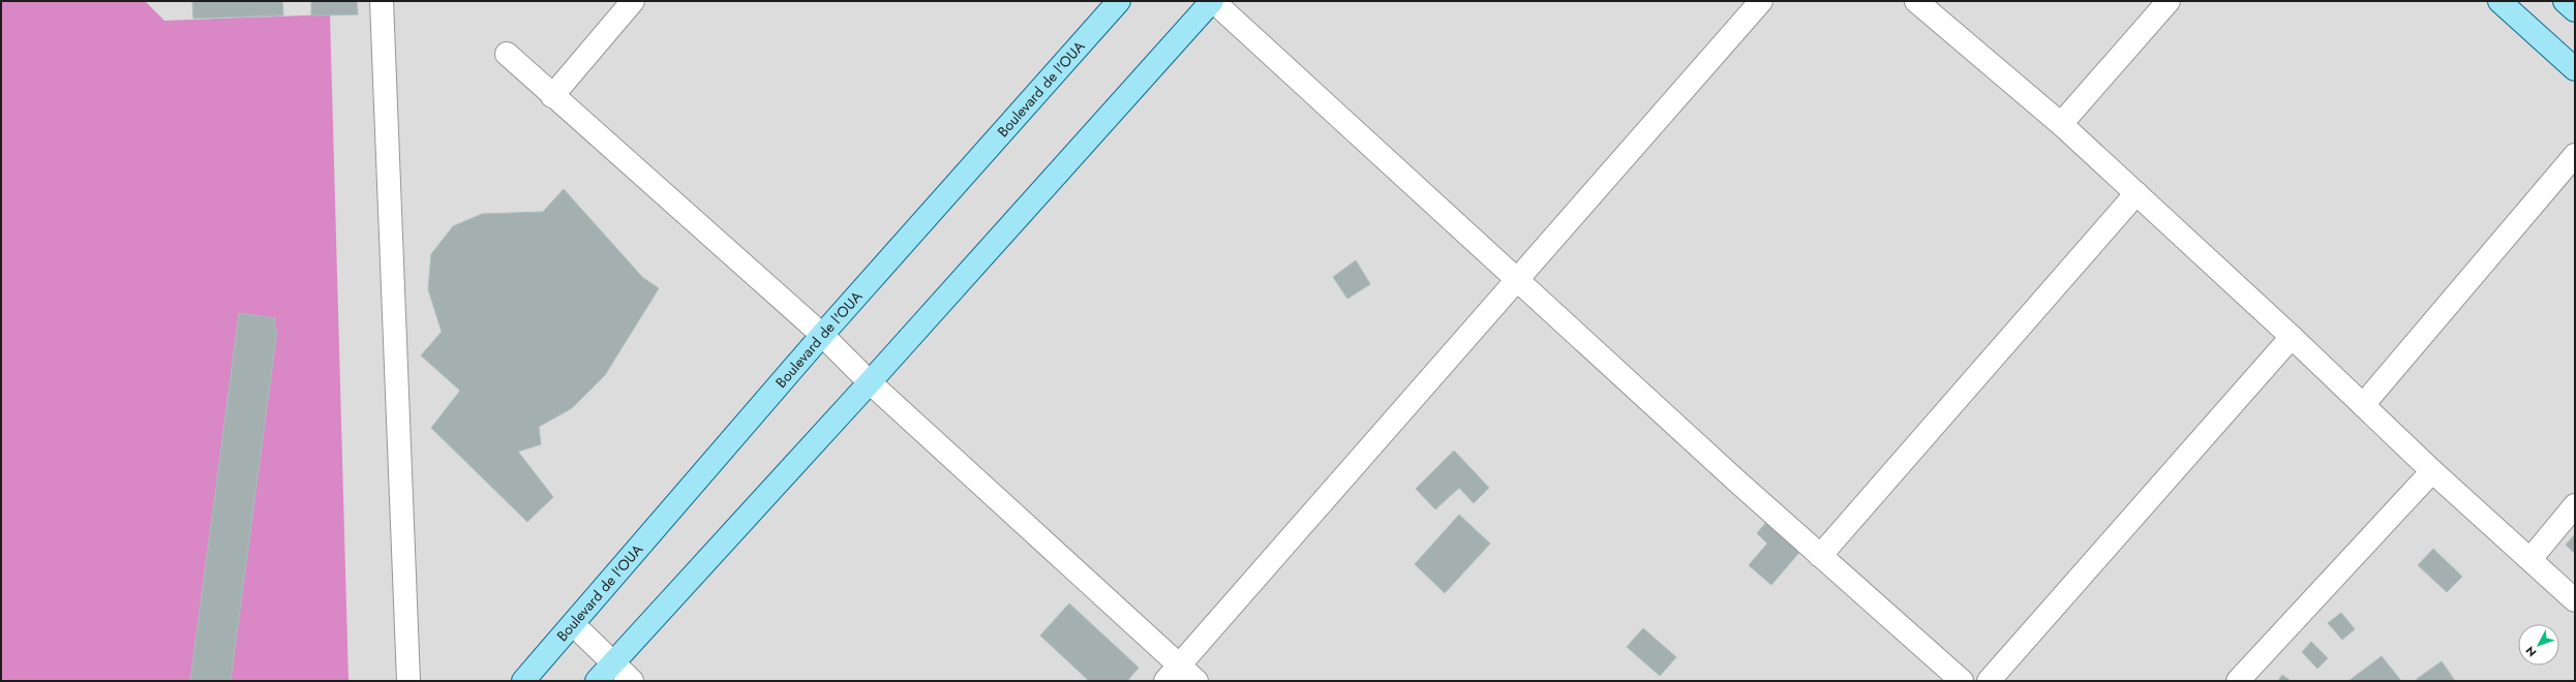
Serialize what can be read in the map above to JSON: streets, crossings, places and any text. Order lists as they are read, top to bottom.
{
  "streets": {
    "main road": ["Boulevard de l'OUA"]
  },
  "north": "bottom left"
}
